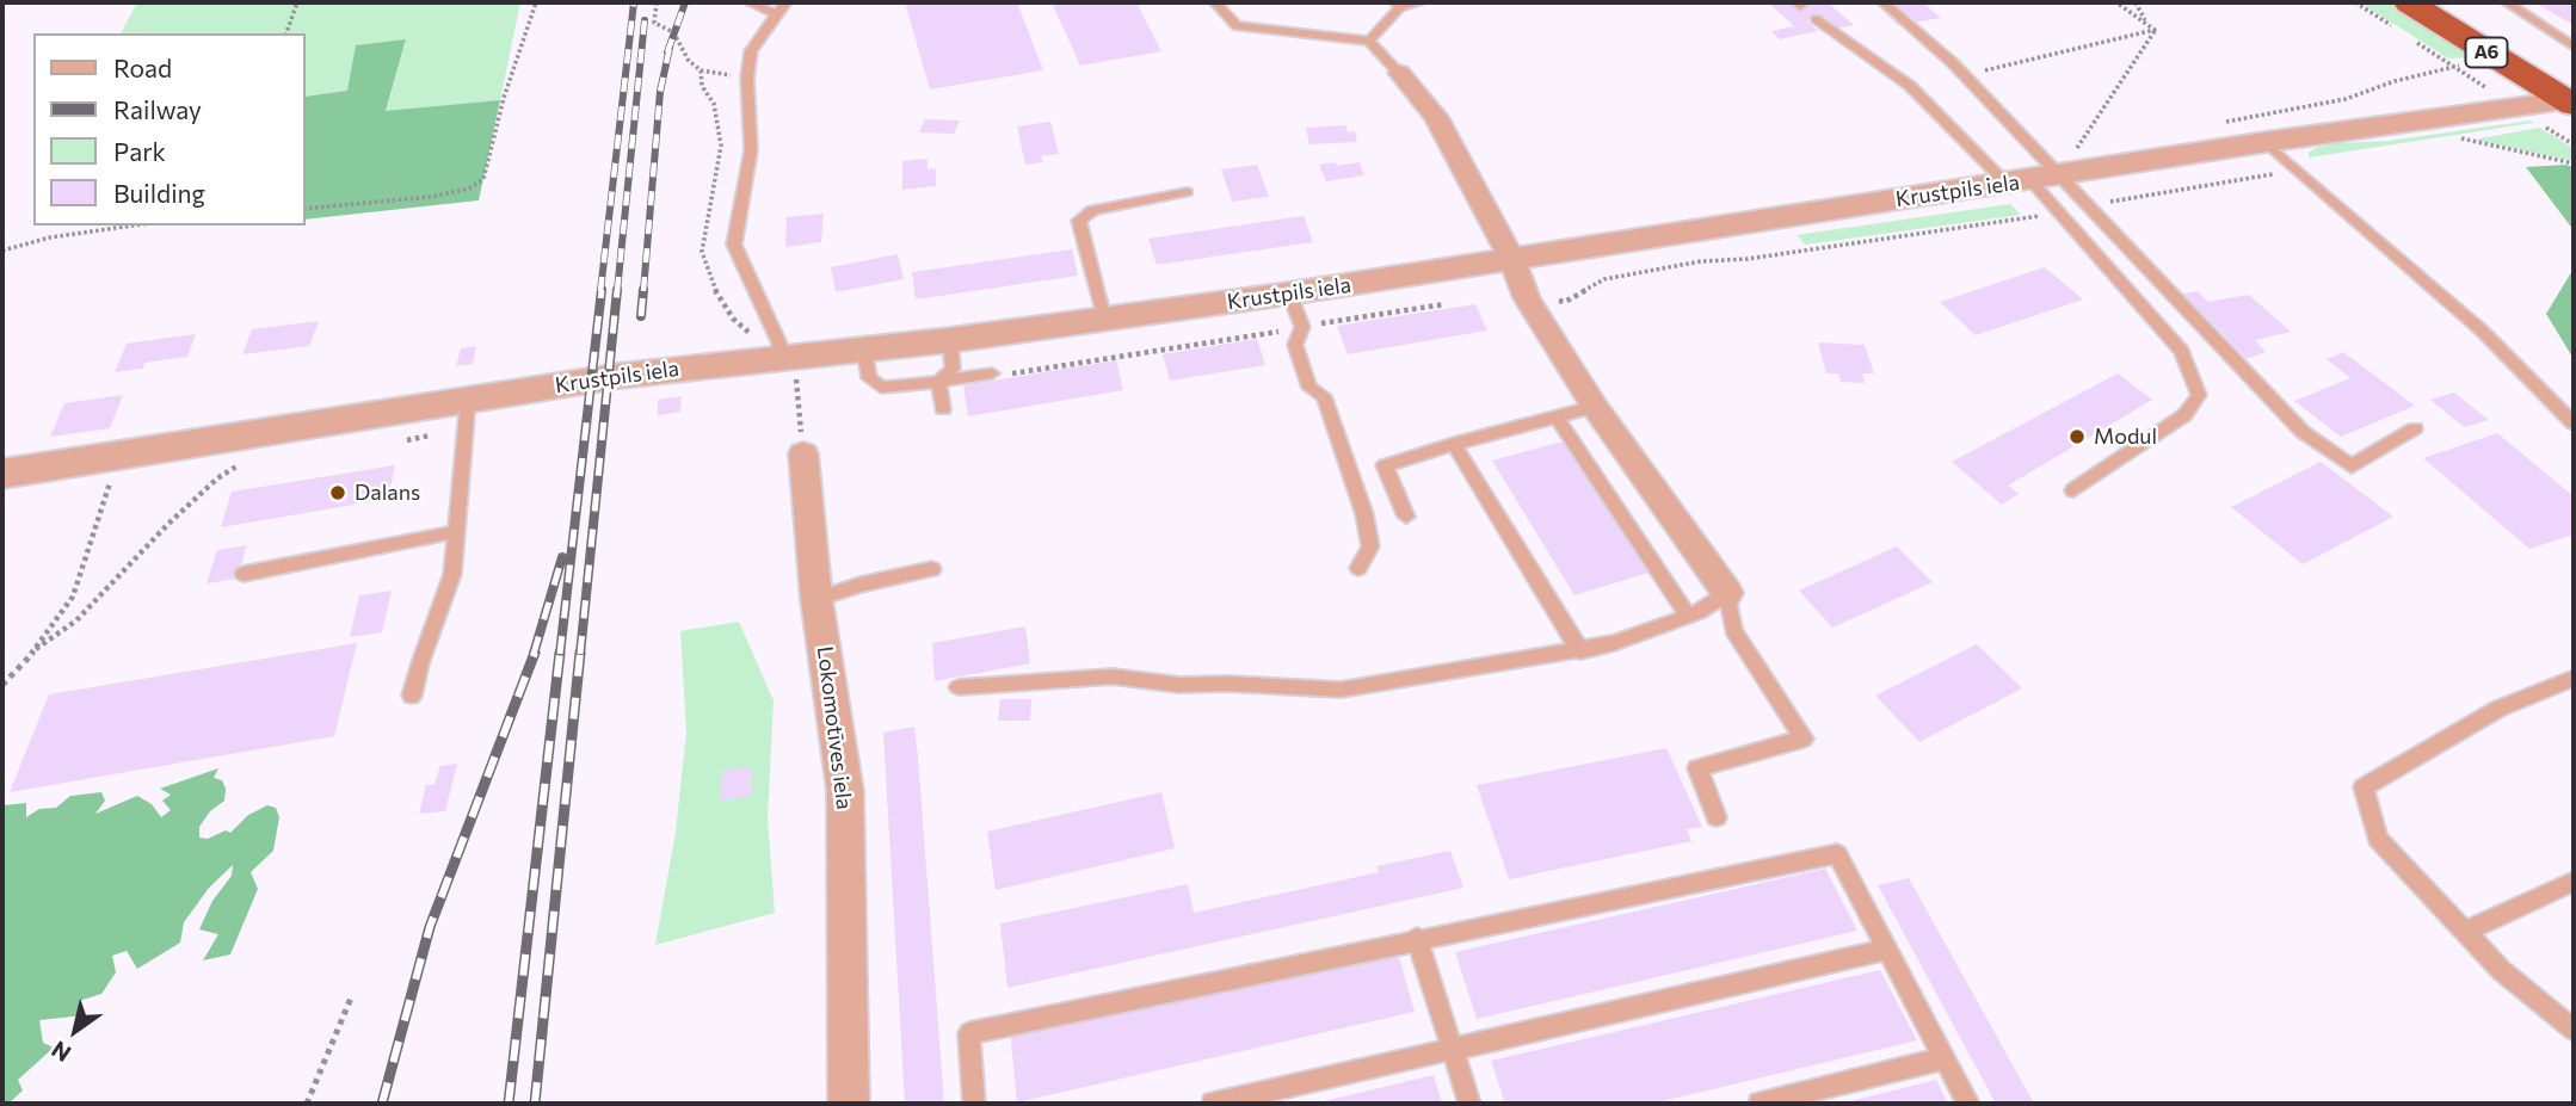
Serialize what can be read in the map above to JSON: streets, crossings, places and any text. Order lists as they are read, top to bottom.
{
  "streets": {
    "highway": ["A6"],
    "street": ["Krustpils iela", "Lokomotīves iela"]
  },
  "crossings": [
    ["A6", "Krustpils iela"]
  ],
  "places": ["Modul", "Dalans"],
  "legend": [
    "Road",
    "Railway",
    "Park",
    "Building"
  ],
  "north": "bottom left"
}
